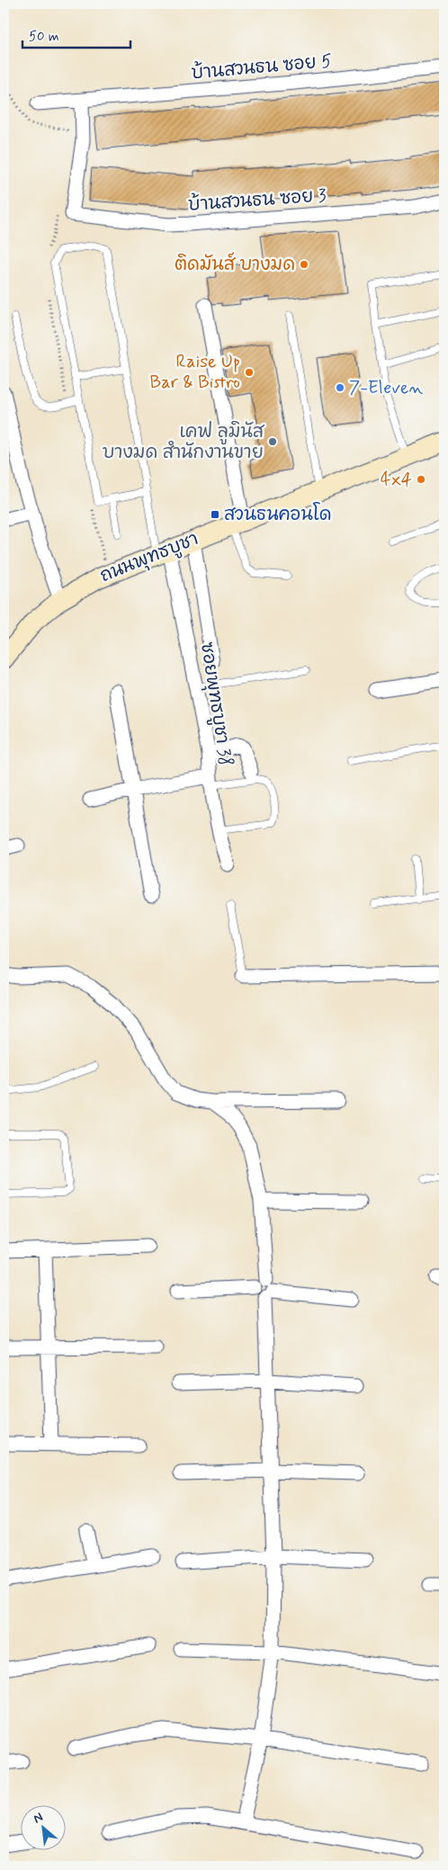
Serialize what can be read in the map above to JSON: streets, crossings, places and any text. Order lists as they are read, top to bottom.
{
  "streets": {
    "main road": ["ถนนพุทธบูชา"],
    "street": ["บ้านสวนธน ซอย 5", "บ้านสวนธน ซอย 3", "ซอยพุทธบูชา 38"]
  },
  "crossings": [
    ["บ้านสวนธน ซอย 5", "บ้านสวนธน ซอย 3"],
    ["ถนนพุทธบูชา", "ซอยพุทธบูชา 38"]
  ],
  "places": {
    "other": [
      "ติดมันส์ บางมด",
      "Raise Up Bar & Bistro",
      "7-Eleven",
      "เคฟ ลูมินัส บางมด สำนักงานขาย",
      "4x4"
    ],
    "transit": ["สวนธนคอนโด"]
  },
  "scale_bar": "50 m",
  "north": "top left"
}
